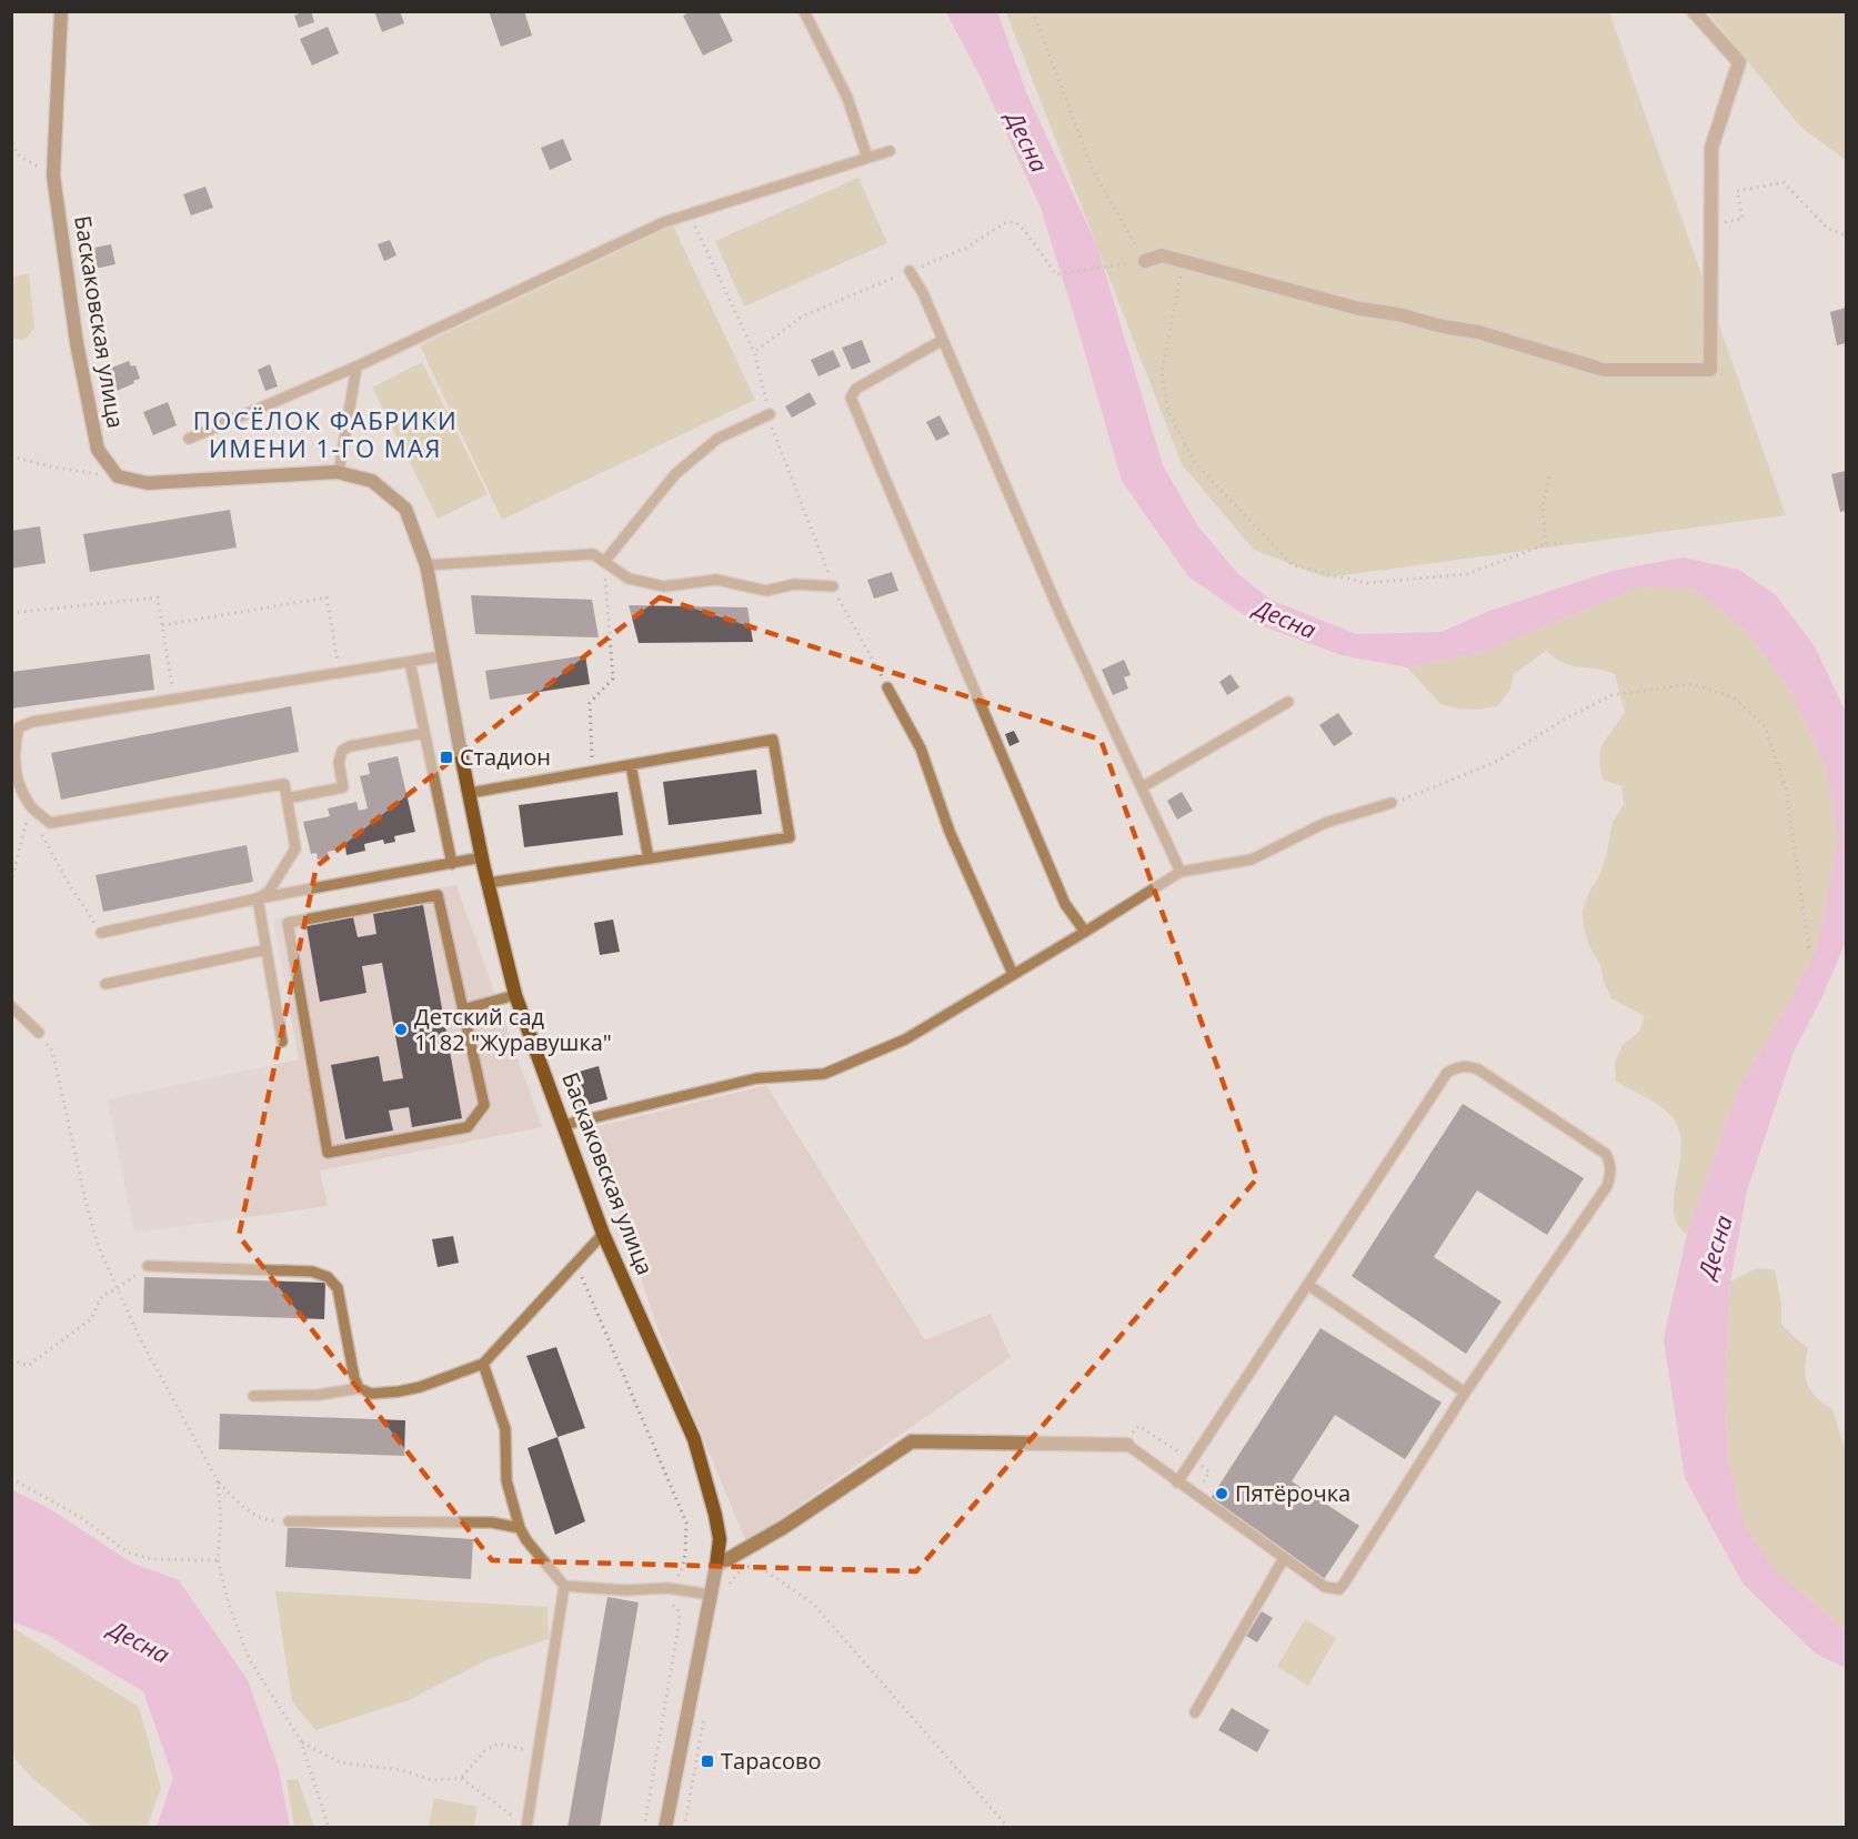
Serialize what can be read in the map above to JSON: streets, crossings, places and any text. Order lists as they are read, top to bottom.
{
  "streets": {
    "street": ["Баскаковская улица"]
  },
  "districts": ["ПОСЁЛОК ФАБРИКИ ИМЕНИ 1-ГО МАЯ"],
  "water": ["Десна"],
  "places": {
    "transit": ["Стадион", "Тарасово"],
    "other": ["Детский сад 1182 \"Журавушка\"", "Пятёрочка"]
  }
}
